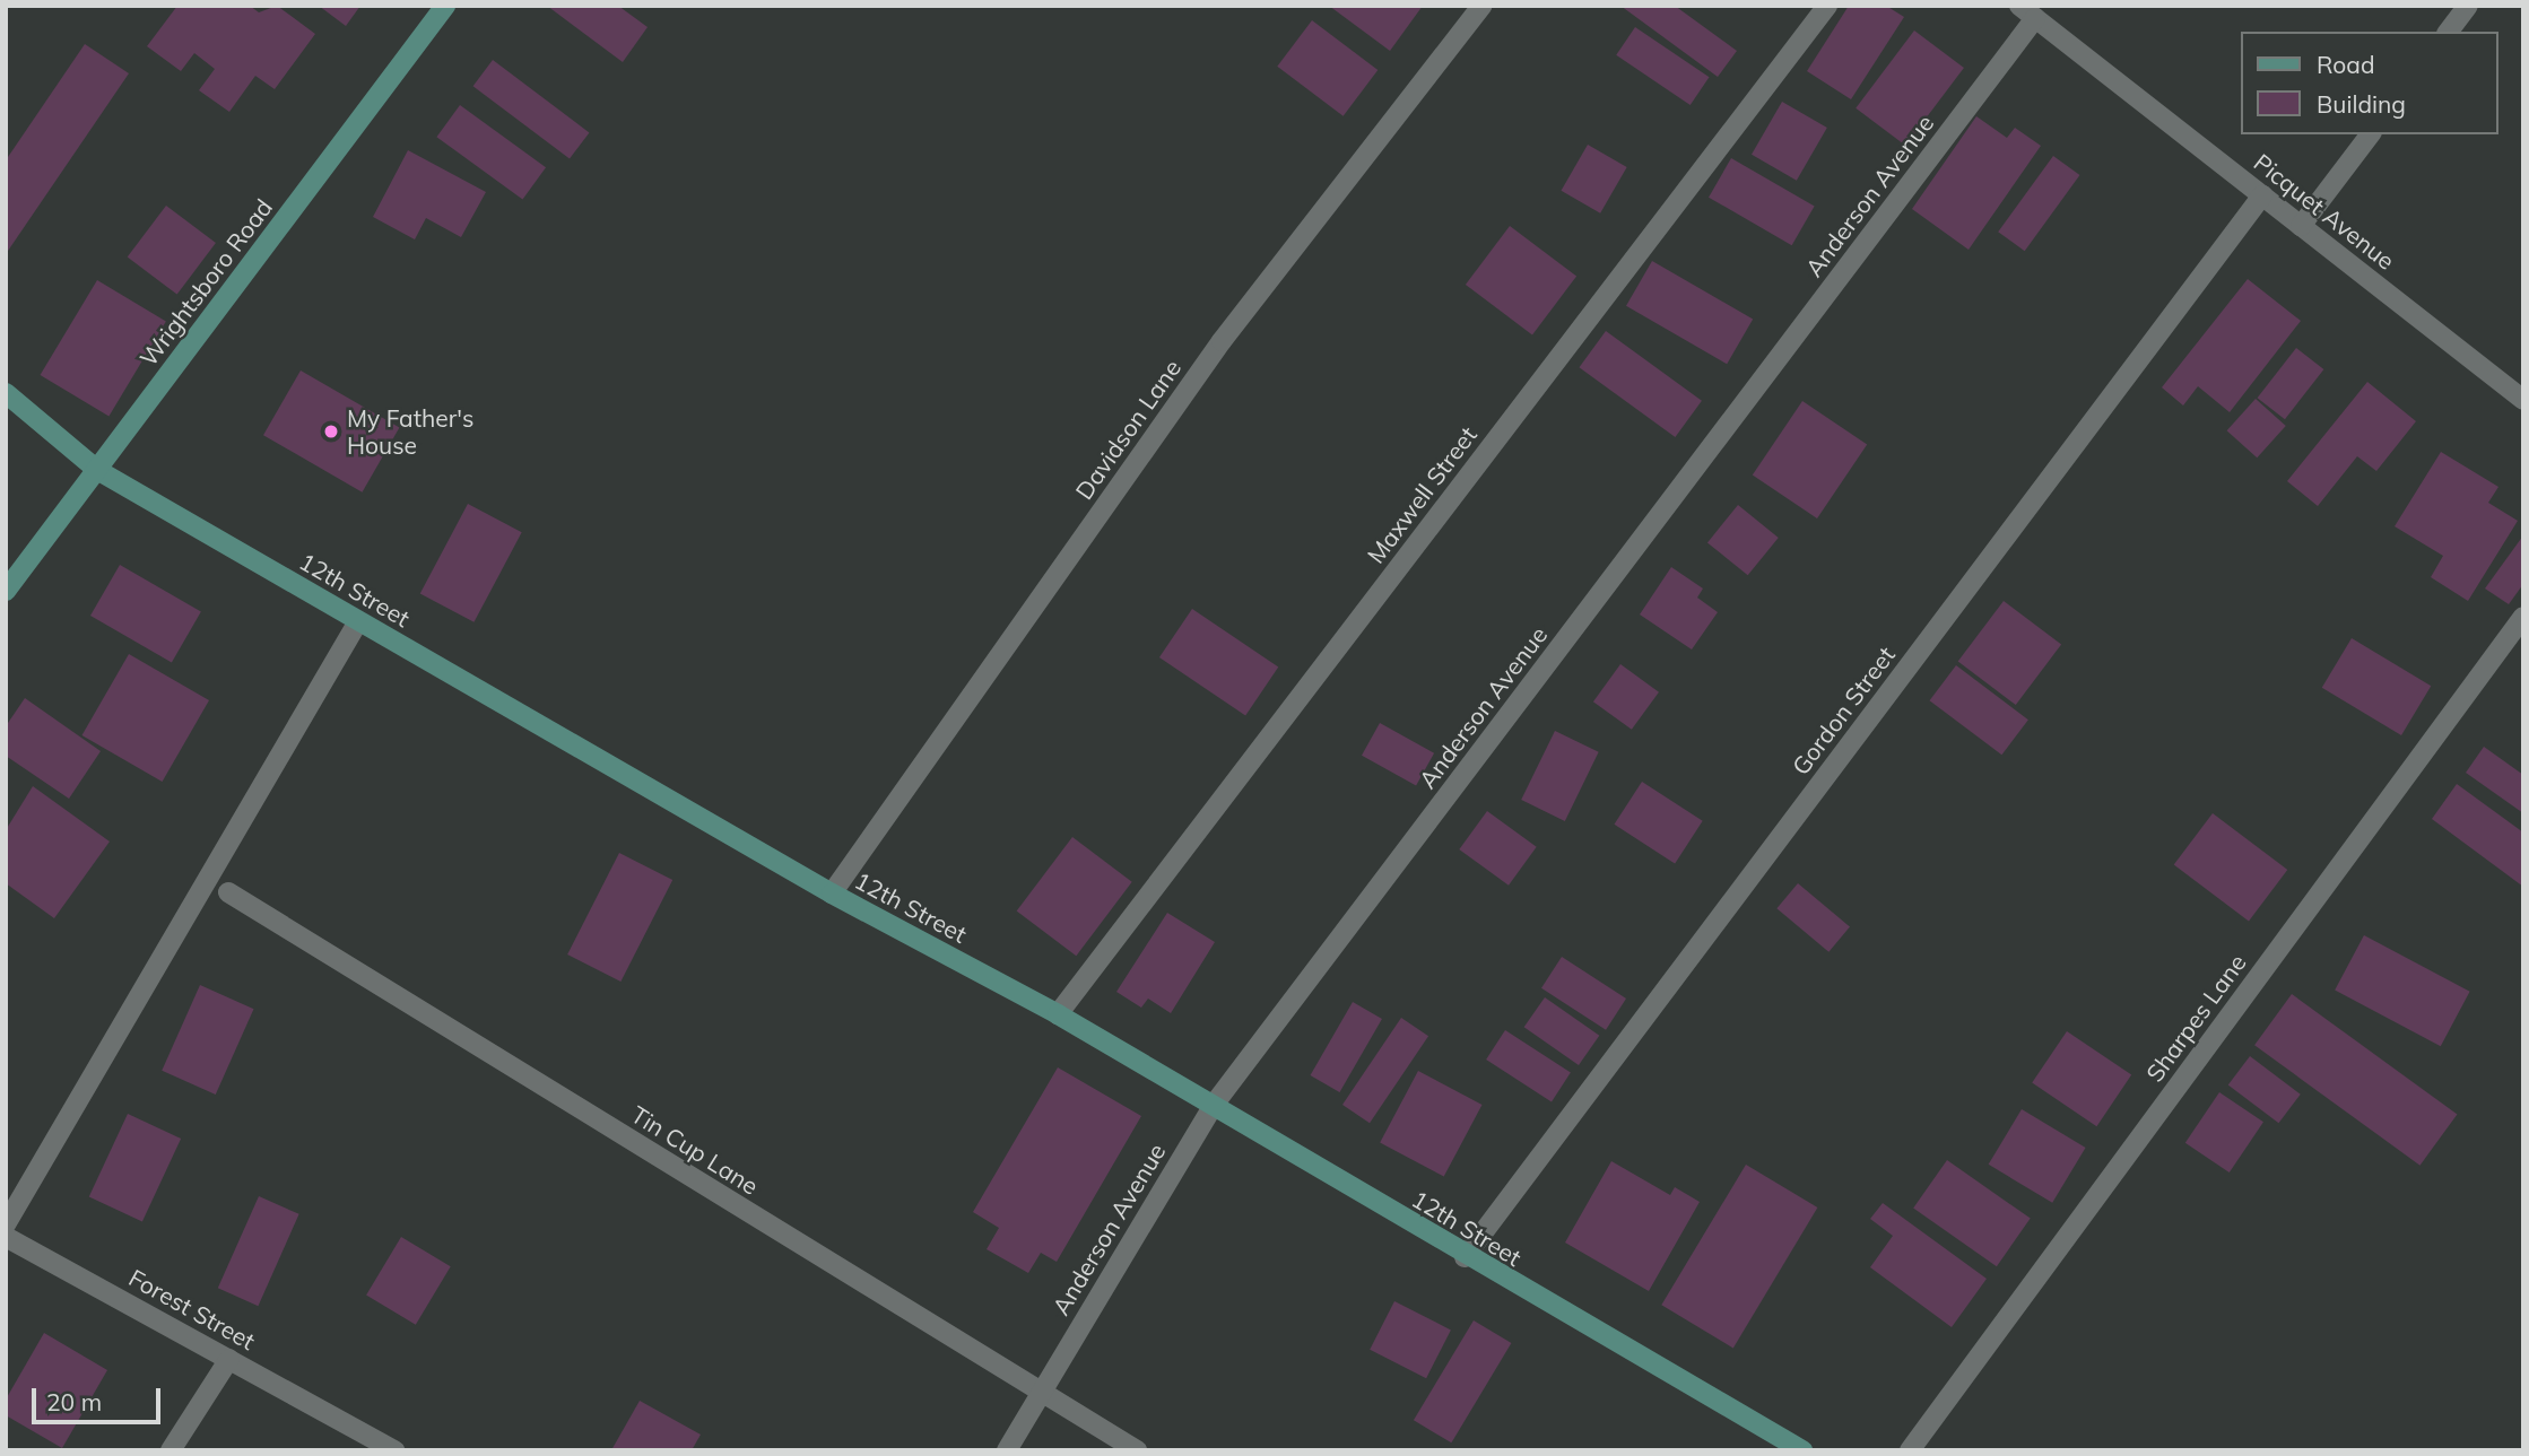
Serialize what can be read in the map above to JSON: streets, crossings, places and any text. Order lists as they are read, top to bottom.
{
  "streets": {
    "street": [
      "Anderson Avenue",
      "Picquet Avenue",
      "Wrightsboro Road",
      "Davidson Lane",
      "Maxwell Street",
      "12th Street",
      "Gordon Street",
      "Sharpes Lane",
      "Tin Cup Lane",
      "Forest Street"
    ]
  },
  "crossings": [
    ["Anderson Avenue", "Picquet Avenue"],
    ["Anderson Avenue", "12th Street"],
    ["Anderson Avenue", "Tin Cup Lane"],
    ["Picquet Avenue", "Gordon Street"],
    ["Wrightsboro Road", "12th Street"],
    ["Davidson Lane", "12th Street"],
    ["Maxwell Street", "12th Street"],
    ["12th Street", "Gordon Street"]
  ],
  "places": ["My Father's House"],
  "legend": ["Road", "Building"],
  "scale_bar": "20 m"
}
